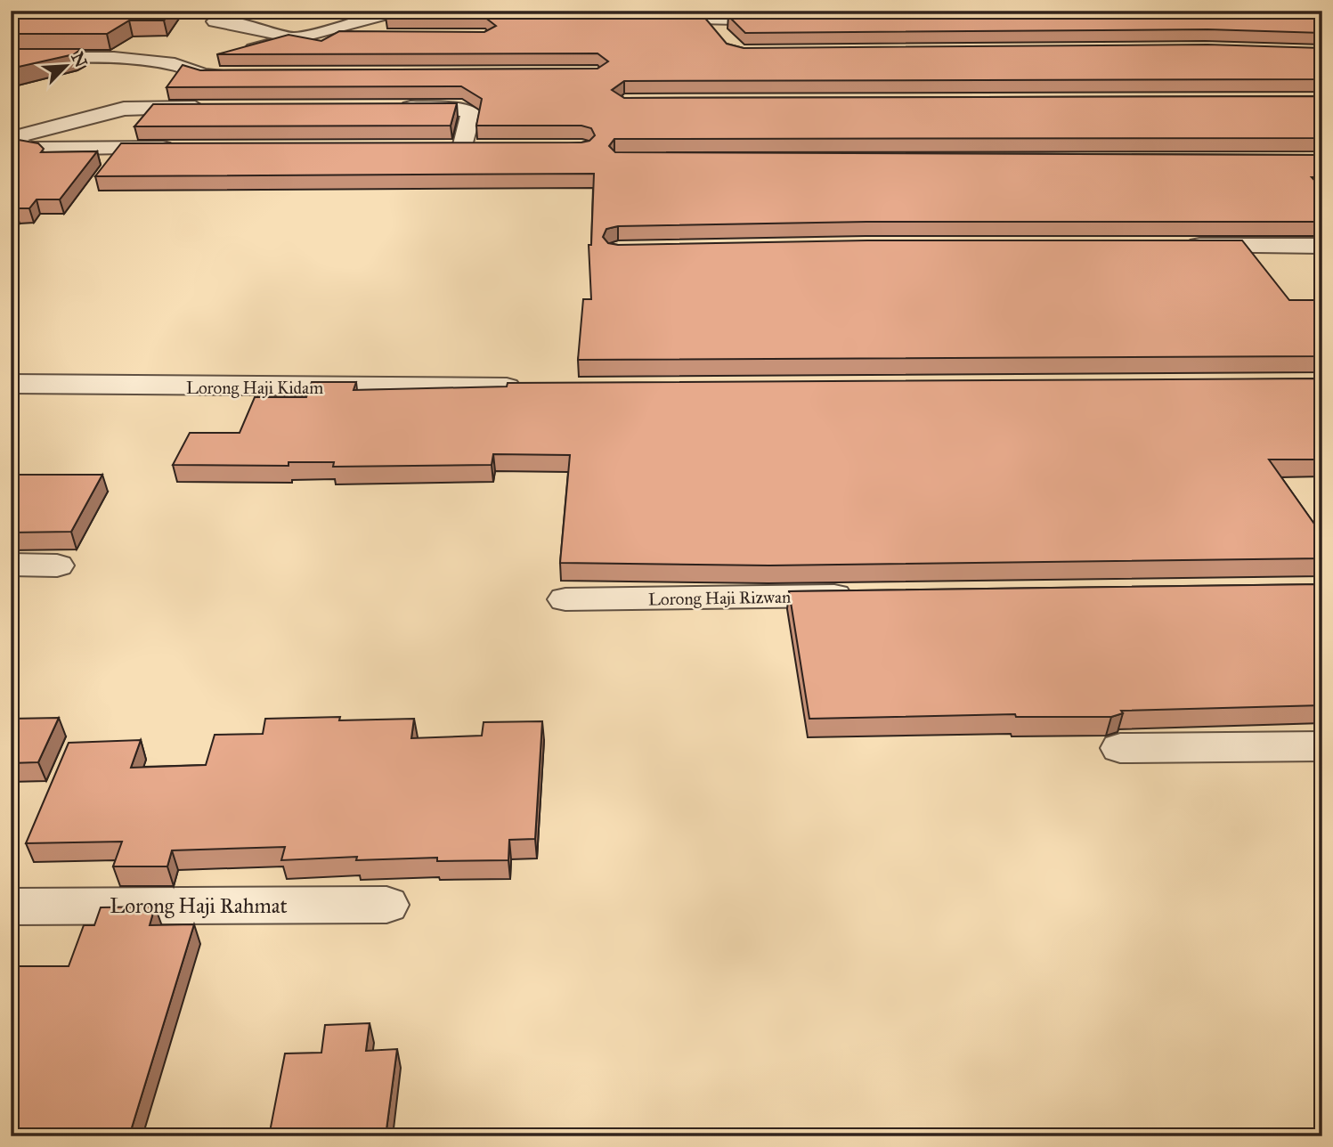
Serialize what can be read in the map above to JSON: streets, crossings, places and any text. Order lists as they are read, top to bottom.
{
  "streets": {
    "street": ["Lorong Haji Kidam", "Lorong Haji Rizwan", "Lorong Haji Rahmat"]
  },
  "north": "top right"
}
